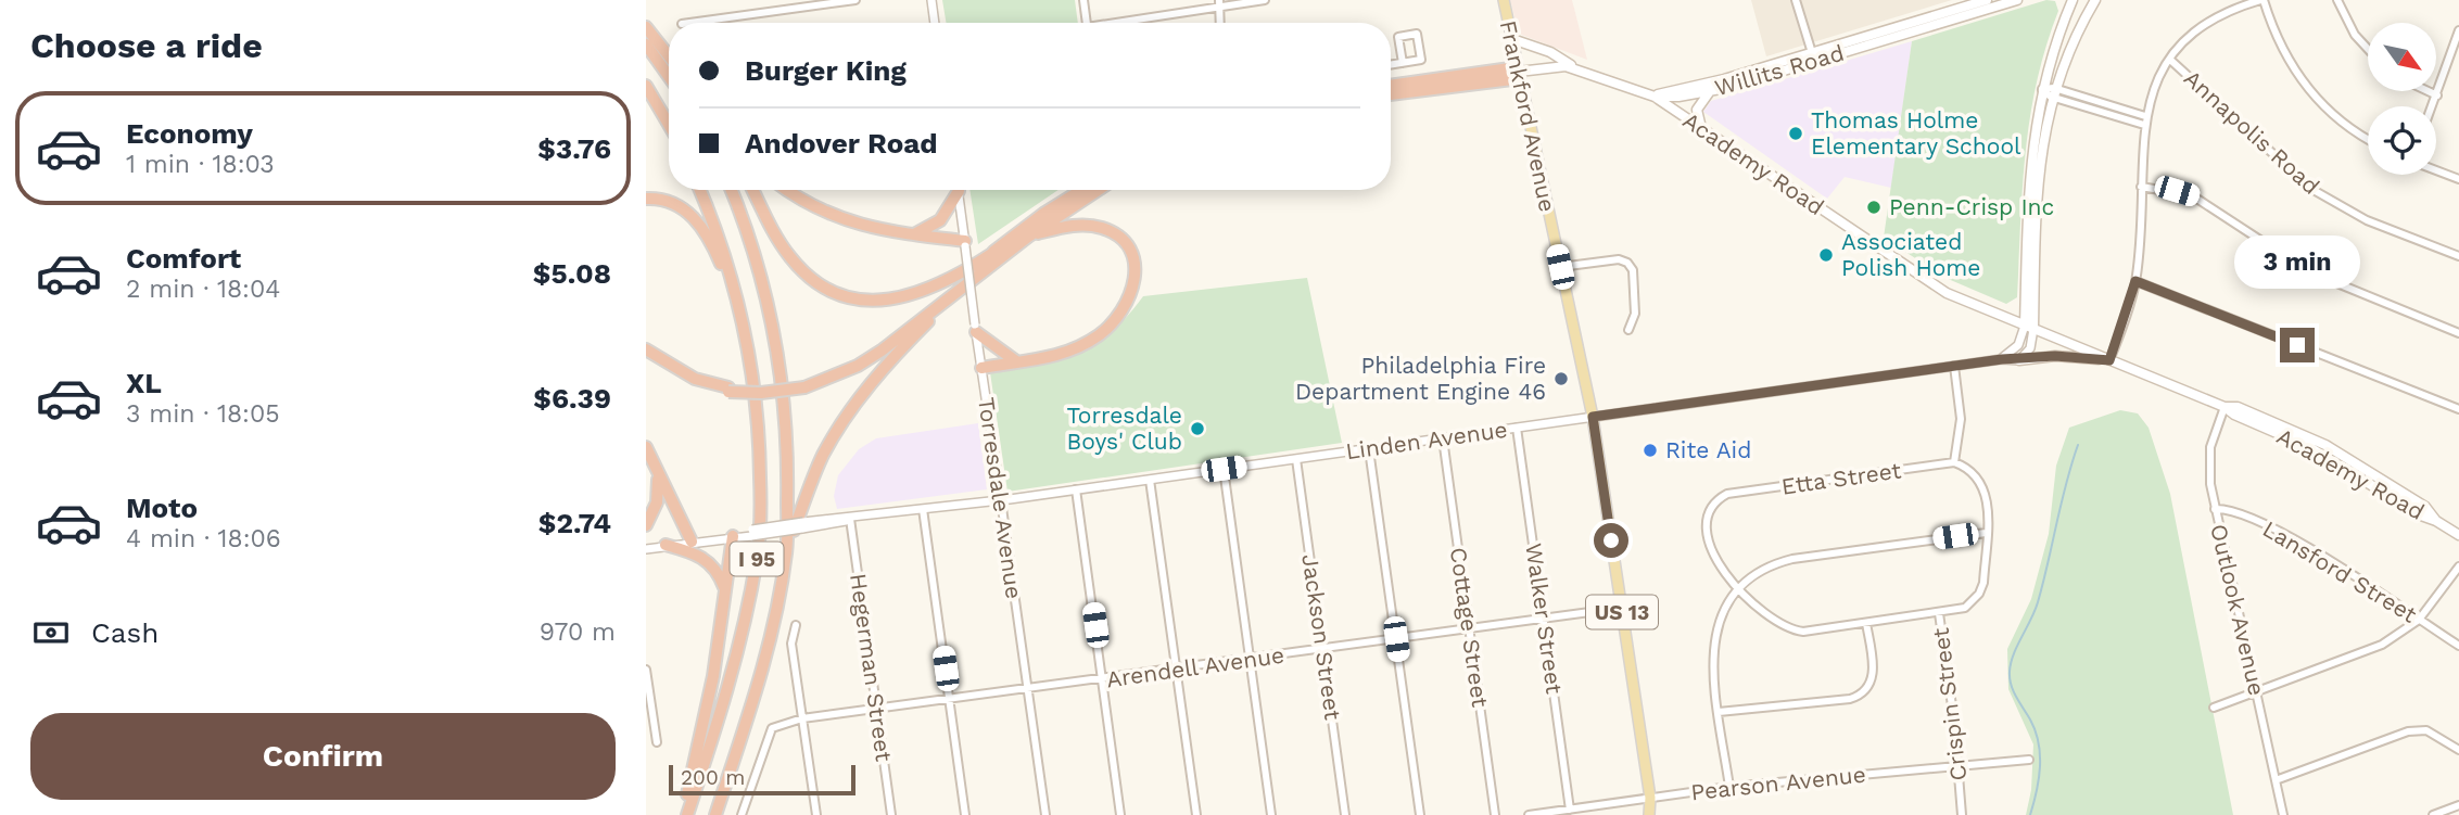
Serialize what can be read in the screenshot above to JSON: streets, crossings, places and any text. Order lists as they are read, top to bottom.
{
  "streets": {
    "highway": ["I 95"],
    "main road": [
      "Willits Road",
      "Frankford Avenue",
      "Academy Road",
      "US 13"
    ],
    "street": [
      "Annapolis Road",
      "Linden Avenue",
      "Etta Street",
      "Torresdale Avenue",
      "Lansford Street",
      "Outlook Avenue",
      "Walker Street",
      "Cottage Street",
      "Jackson Street",
      "Hegerman Street",
      "Arendell Avenue",
      "Crispin Street",
      "Pearson Avenue"
    ]
  },
  "crossings": [
    ["Willits Road", "Academy Road"],
    ["Frankford Avenue", "Academy Road"],
    ["Frankford Avenue", "Linden Avenue"],
    ["Frankford Avenue", "Arendell Avenue"],
    ["Frankford Avenue", "Pearson Avenue"],
    ["Academy Road", "Outlook Avenue"],
    ["Linden Avenue", "Torresdale Avenue"],
    ["Linden Avenue", "Walker Street"],
    ["Linden Avenue", "Cottage Street"],
    ["Linden Avenue", "Jackson Street"],
    ["Linden Avenue", "Hegerman Street"],
    ["Etta Street", "Crispin Street"],
    ["Torresdale Avenue", "Arendell Avenue"],
    ["Lansford Street", "Outlook Avenue"],
    ["Walker Street", "Arendell Avenue"],
    ["Walker Street", "Pearson Avenue"],
    ["Cottage Street", "Arendell Avenue"],
    ["Jackson Street", "Arendell Avenue"],
    ["Hegerman Street", "Arendell Avenue"],
    ["Crispin Street", "Pearson Avenue"]
  ],
  "places": [
    "Thomas Holme Elementary School",
    "Penn-Crisp Inc",
    "Associated Polish Home",
    "Philadelphia Fire Department Engine 46",
    "Torresdale Boys' Club",
    "Rite Aid"
  ],
  "scale_bar": "200 m",
  "north": "bottom right",
  "page": {
    "heading": "Choose a ride",
    "banner": ["Burger King", "Andover Road"],
    "list": [
      {
        "name": "Economy",
        "note": "1 min · 18:03",
        "value": "$3.76"
      },
      {
        "name": "Comfort",
        "note": "2 min · 18:04",
        "value": "$5.08"
      },
      {
        "name": "XL",
        "note": "3 min · 18:05",
        "value": "$6.39"
      },
      {
        "name": "Moto",
        "note": "4 min · 18:06",
        "value": "$2.74"
      }
    ],
    "bubble": "3 min",
    "pay": ["Cash", "970 m"],
    "buttons": "Confirm",
    "scale": "200 m"
  }
}
